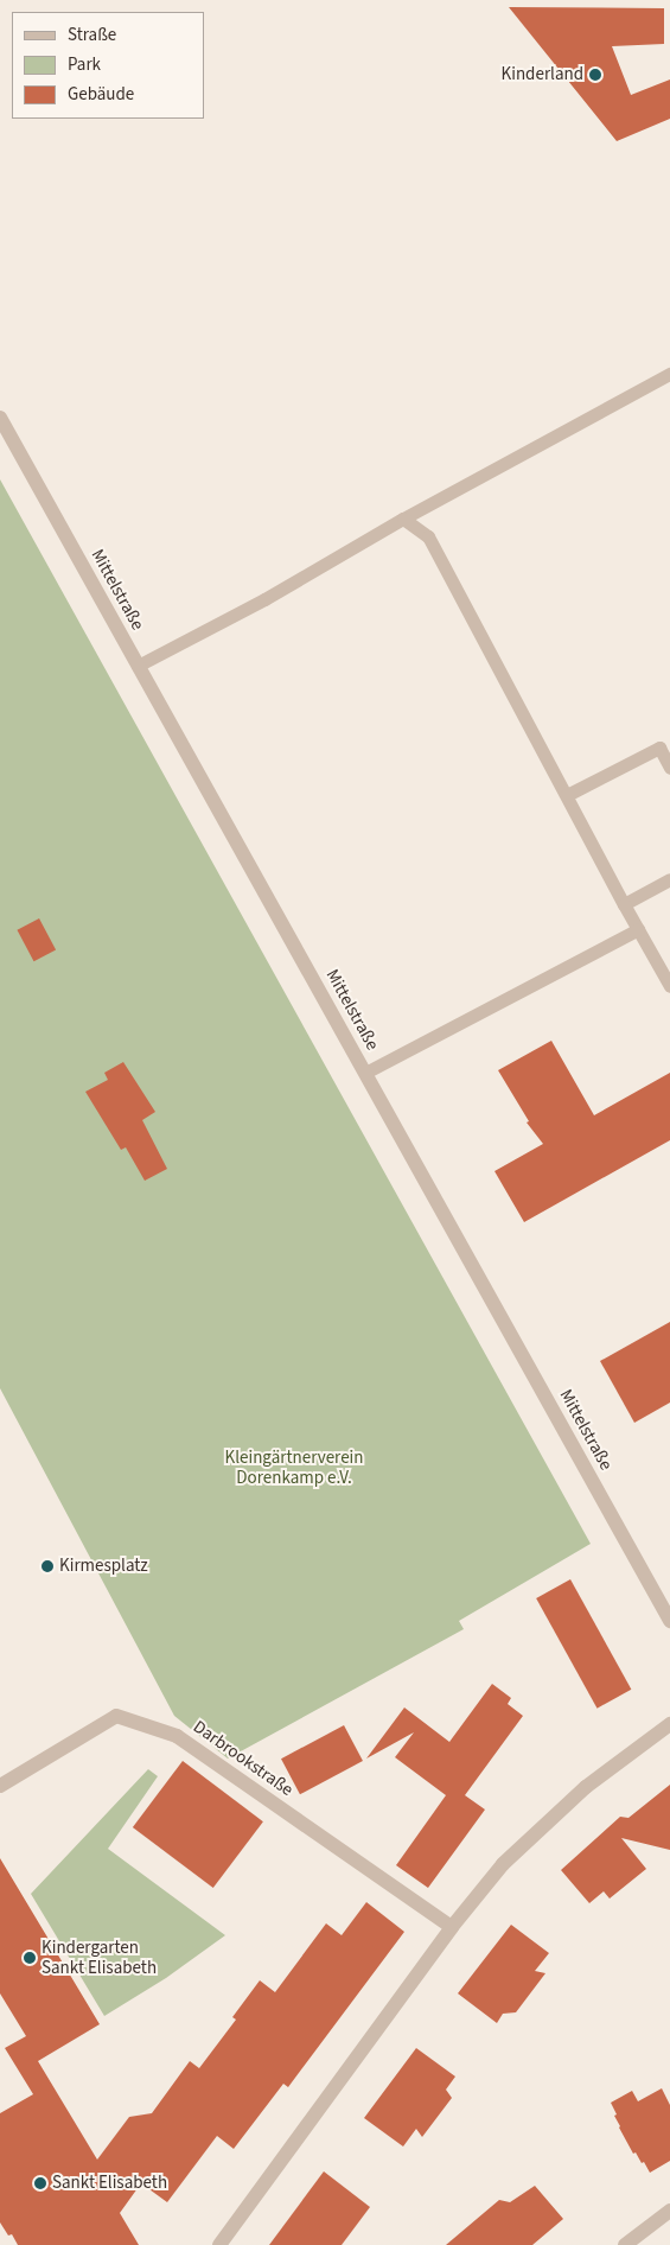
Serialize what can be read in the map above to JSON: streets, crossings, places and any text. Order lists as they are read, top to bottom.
{
  "streets": {
    "street": ["Mittelstraße", "Darbrookstraße"]
  },
  "parks": ["Kleingärtnerverein Dorenkamp e.V."],
  "places": [
    "Kinderland",
    "Kirmesplatz",
    "Kindergarten Sankt Elisabeth",
    "Sankt Elisabeth"
  ],
  "legend": ["Straße", "Park", "Gebäude"]
}
